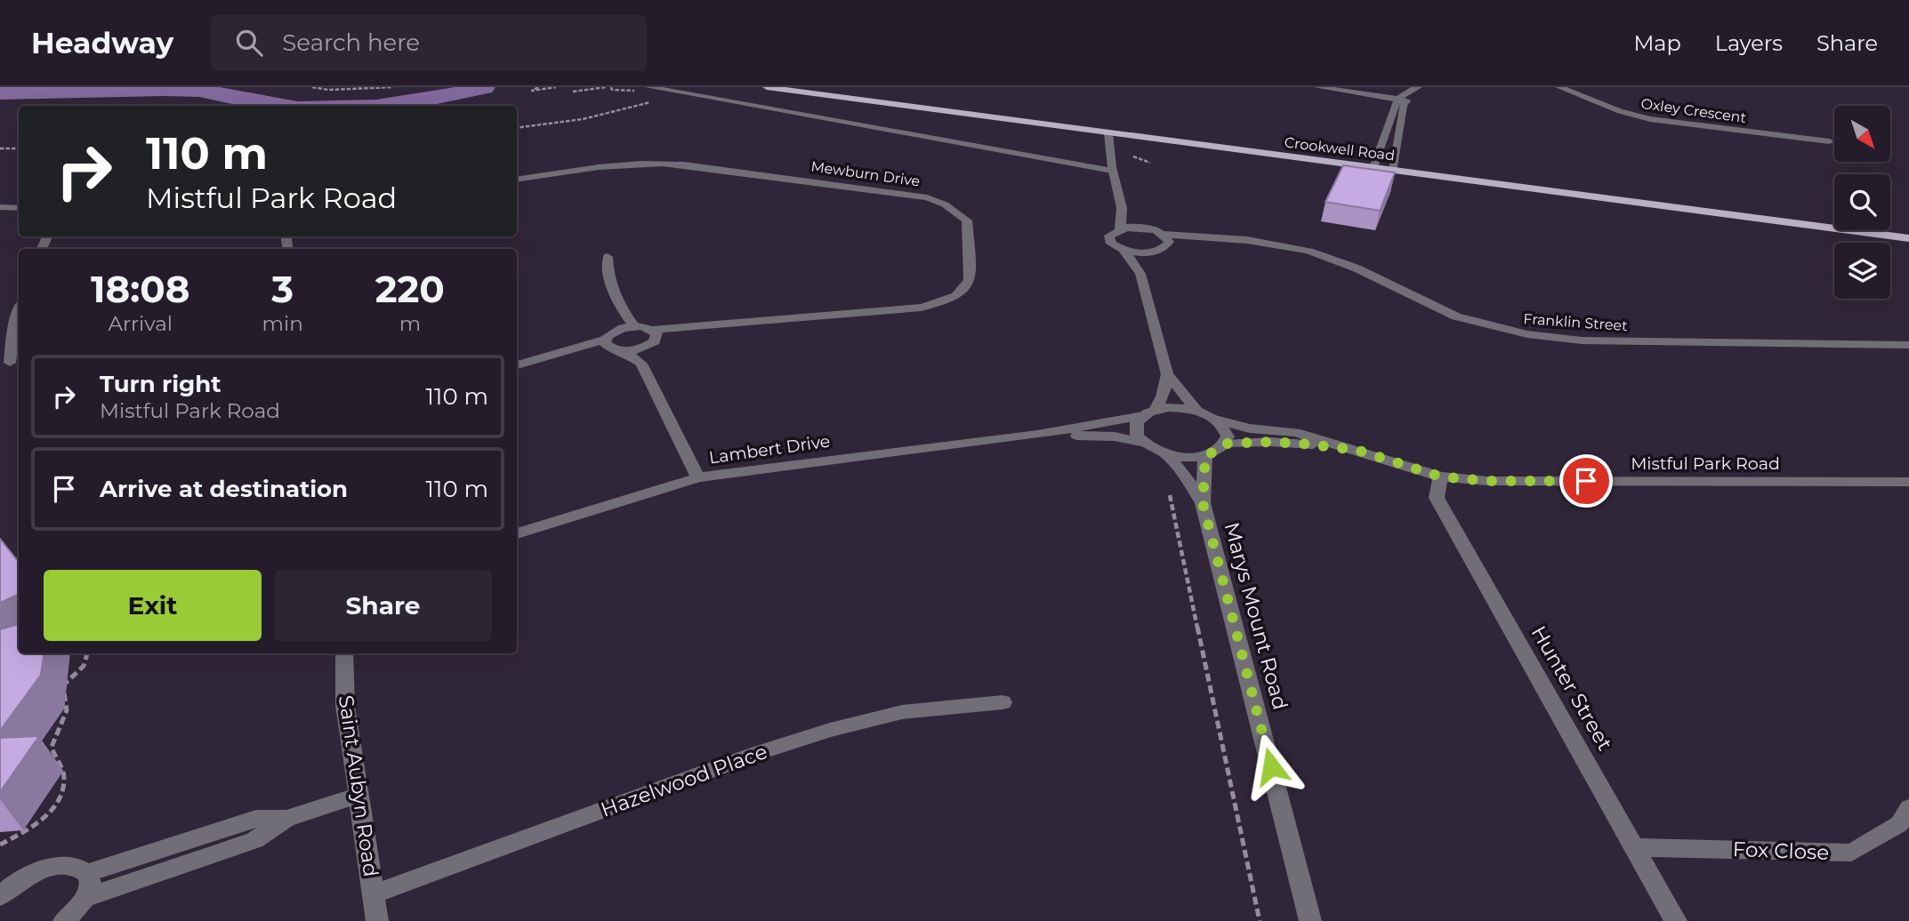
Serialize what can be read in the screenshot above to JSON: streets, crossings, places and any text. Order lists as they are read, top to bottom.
{
  "streets": {
    "main road": ["Crookwell Road"],
    "street": [
      "Oxley Crescent",
      "Mewburn Drive",
      "Franklin Street",
      "Lambert Drive",
      "Mistful Park Road",
      "Marys Mount Road",
      "Hunter Street",
      "Hazelwood Place",
      "Saint Aubyn Road",
      "Fox Close"
    ]
  },
  "crossings": [
    ["Lambert Drive", "Marys Mount Road"],
    ["Mistful Park Road", "Hunter Street"],
    ["Hunter Street", "Fox Close"],
    ["Hazelwood Place", "Saint Aubyn Road"]
  ],
  "north": "bottom right",
  "page": {
    "header": "Headway",
    "search": "Search here",
    "nav": ["Map", "Layers", "Share"],
    "turn": ["110 m", "Mistful Park Road"],
    "eta": [
      "18:08",
      "Arrival",
      "3",
      "min",
      "220",
      "m"
    ],
    "list": [
      {
        "name": "Turn right",
        "note": "Mistful Park Road",
        "value": "110 m"
      },
      {
        "name": "Arrive at destination",
        "value": "110 m"
      }
    ],
    "buttons": ["Exit", "Share"]
  }
}
